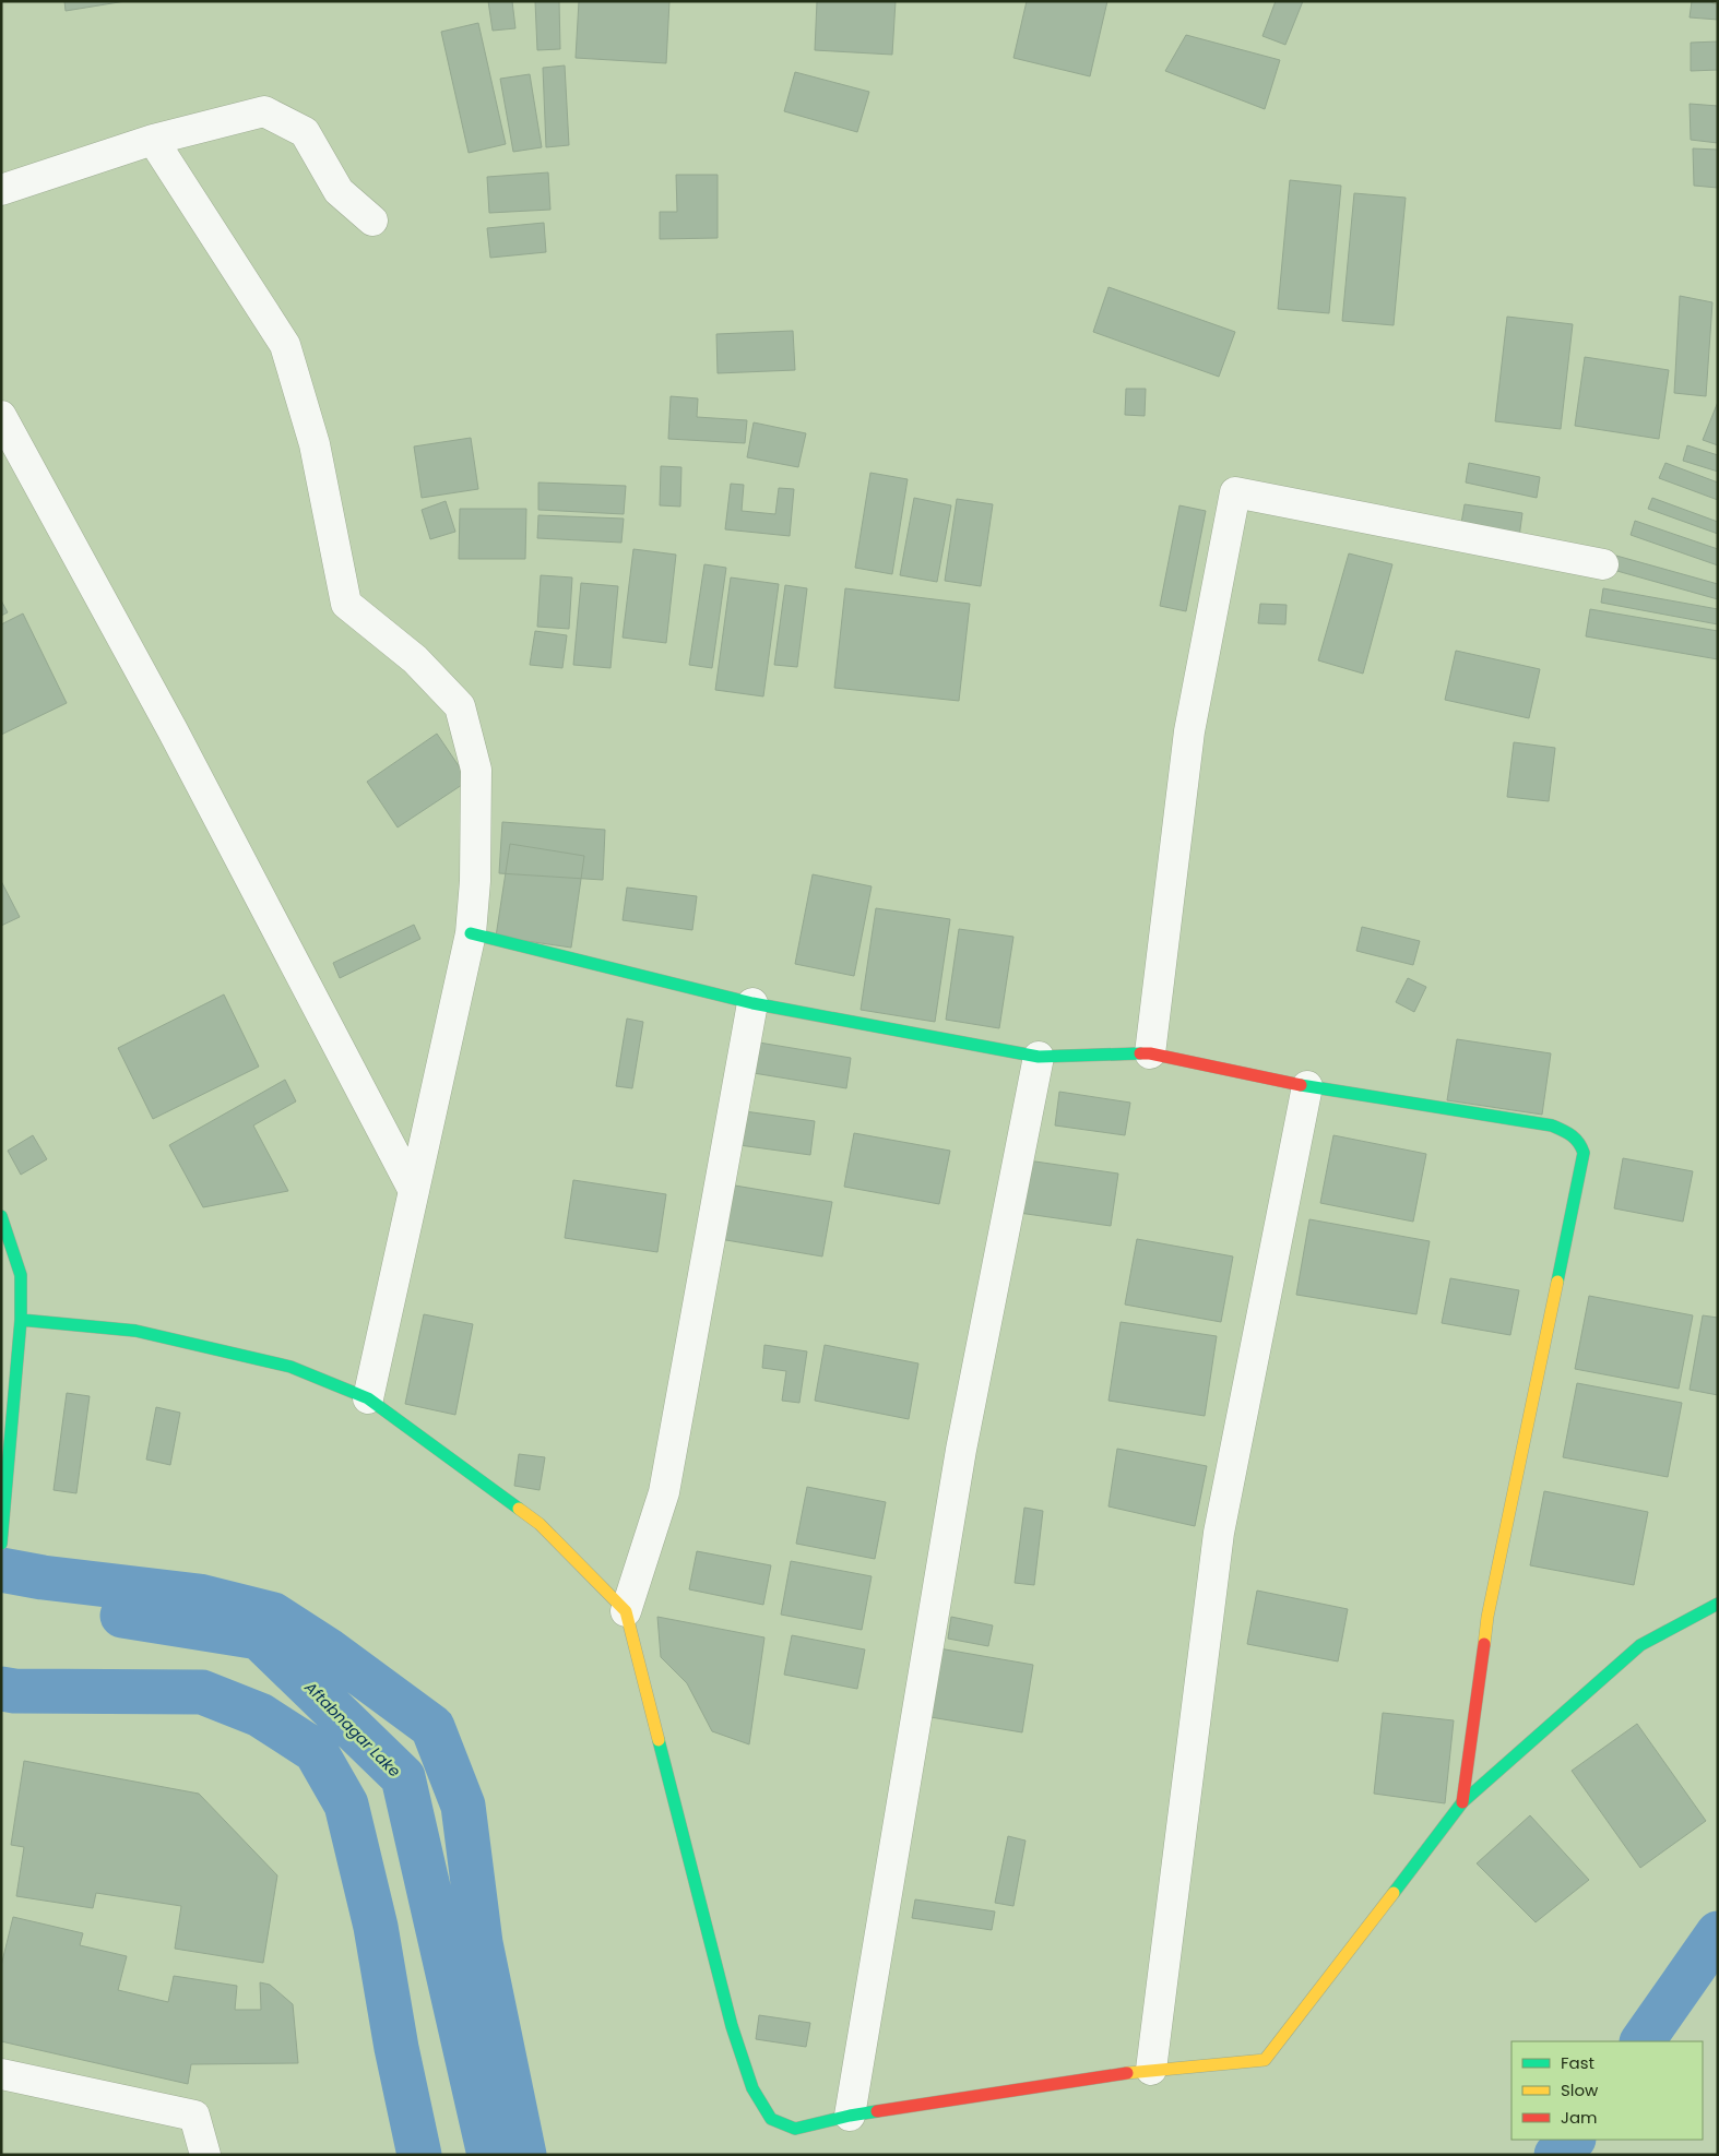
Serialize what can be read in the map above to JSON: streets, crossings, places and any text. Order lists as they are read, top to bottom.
{
  "water": ["Aftabnagar Lake"],
  "legend": ["Fast", "Slow", "Jam"]
}
